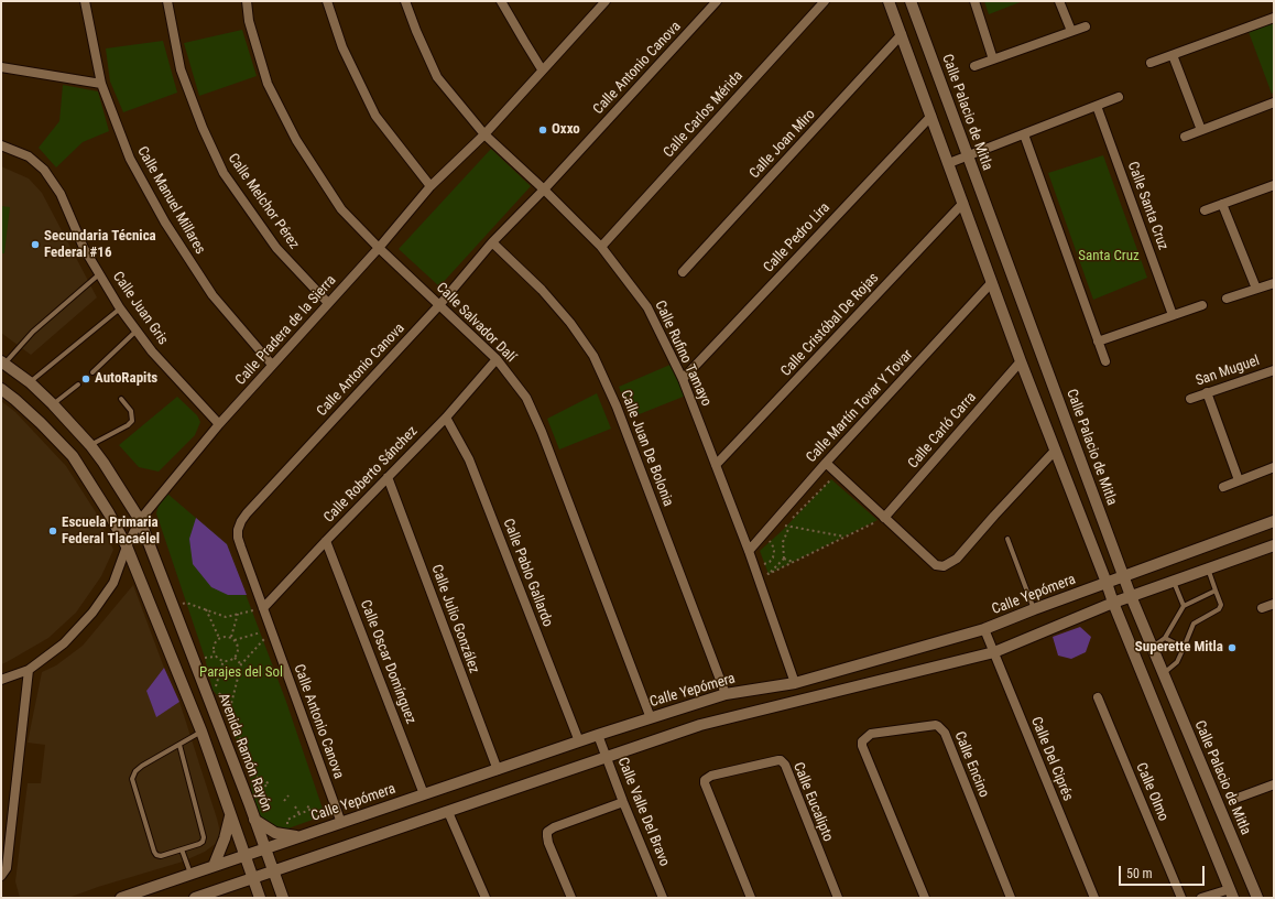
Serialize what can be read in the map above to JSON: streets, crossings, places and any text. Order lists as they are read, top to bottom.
{
  "streets": {
    "main road": ["Calle Palacio de Mitla", "Calle Yepómera", "Avenida Ramón Rayón"],
    "street": [
      "Calle Antonio Canova",
      "Calle Carlos Mérida",
      "Calle Joan Miro",
      "Calle Manuel Millares",
      "Calle Melchor Pérez",
      "Calle Santa Cruz",
      "Calle Pedro Lira",
      "Calle Juan Gris",
      "Calle Salvador Dalí",
      "Calle Cristóbal De Rojas",
      "Calle Pradera de la Sierra",
      "Calle Rufino Tamayo",
      "San Muguel",
      "Calle Martín Tovar Y Tovar",
      "Calle Carló Carra",
      "Calle Juan De Bolonia",
      "Calle Roberto Sánchez",
      "Calle Pablo Gallardo",
      "Calle Julio González",
      "Calle Oscar Domínguez",
      "Calle Del Ciprés",
      "Calle Encino",
      "Calle Olmo",
      "Calle Eucalipto",
      "Calle Valle Del Bravo"
    ]
  },
  "crossings": [
    ["Calle Antonio Canova", "Calle Salvador Dalí"],
    ["Calle Antonio Canova", "Calle Rufino Tamayo"],
    ["Calle Antonio Canova", "Calle Juan De Bolonia"],
    ["Calle Antonio Canova", "Calle Roberto Sánchez"],
    ["Calle Antonio Canova", "Calle Yepómera"],
    ["Calle Palacio de Mitla", "Calle Yepómera"],
    ["Calle Carlos Mérida", "Calle Rufino Tamayo"],
    ["Calle Manuel Millares", "Calle Pradera de la Sierra"],
    ["Calle Melchor Pérez", "Calle Pradera de la Sierra"],
    ["Calle Pedro Lira", "Calle Rufino Tamayo"],
    ["Calle Juan Gris", "Calle Pradera de la Sierra"],
    ["Calle Salvador Dalí", "Calle Pradera de la Sierra"],
    ["Calle Salvador Dalí", "Calle Roberto Sánchez"],
    ["Calle Salvador Dalí", "Calle Yepómera"],
    ["Calle Cristóbal De Rojas", "Calle Rufino Tamayo"],
    ["Calle Pradera de la Sierra", "Calle Rufino Tamayo"],
    ["Calle Pradera de la Sierra", "Avenida Ramón Rayón"],
    ["Calle Rufino Tamayo", "Calle Martín Tovar Y Tovar"],
    ["Calle Rufino Tamayo", "Calle Yepómera"],
    ["Calle Juan De Bolonia", "Calle Yepómera"],
    ["Calle Roberto Sánchez", "Calle Pablo Gallardo"],
    ["Calle Roberto Sánchez", "Calle Julio González"],
    ["Calle Roberto Sánchez", "Calle Oscar Domínguez"],
    ["Calle Pablo Gallardo", "Calle Yepómera"],
    ["Calle Yepómera", "Calle Julio González"],
    ["Calle Yepómera", "Calle Oscar Domínguez"],
    ["Calle Yepómera", "Avenida Ramón Rayón"],
    ["Calle Yepómera", "Calle Del Ciprés"],
    ["Calle Yepómera", "Calle Valle Del Bravo"]
  ],
  "parks": ["Santa Cruz", "Parajes del Sol"],
  "places": [
    "Oxxo",
    "Secundaria Técnica Federal #16",
    "AutoRapits",
    "Escuela Primaria Federal Tlacaélel",
    "Superette Mitla"
  ],
  "scale_bar": "50 m"
}
